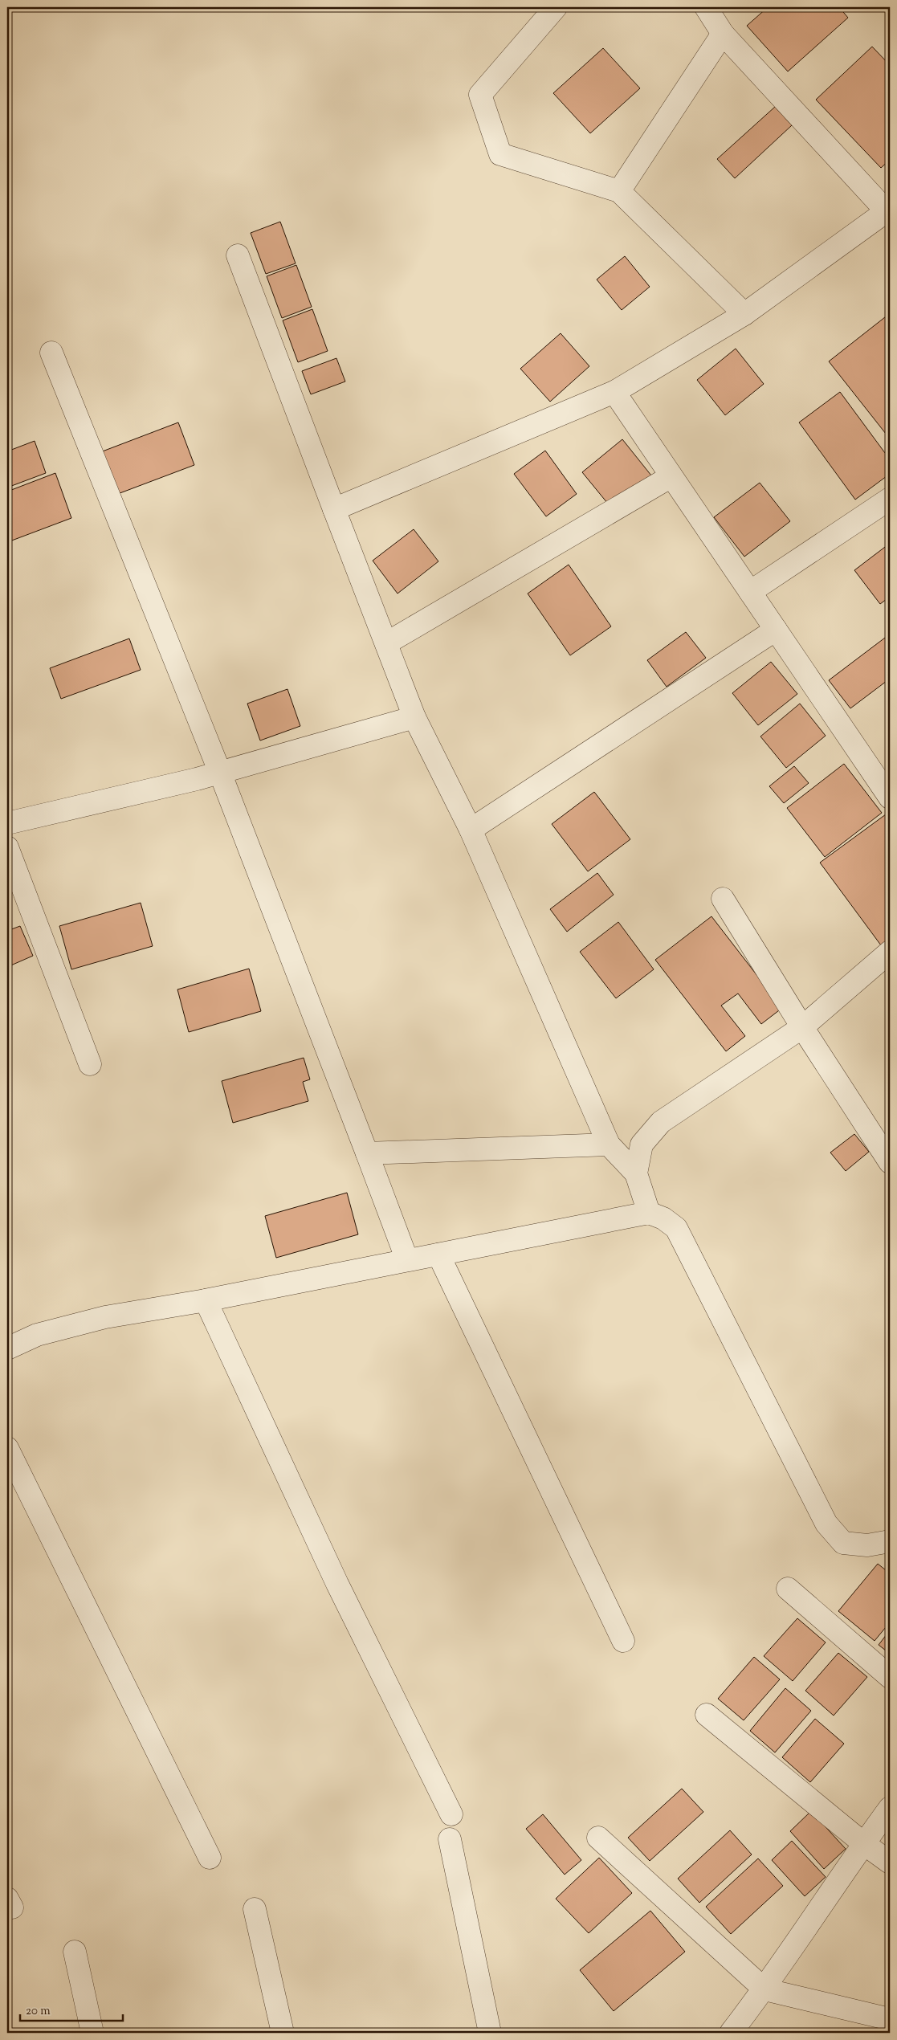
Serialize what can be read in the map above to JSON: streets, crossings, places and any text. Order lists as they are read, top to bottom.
{
  "scale_bar": "20 m"
}
